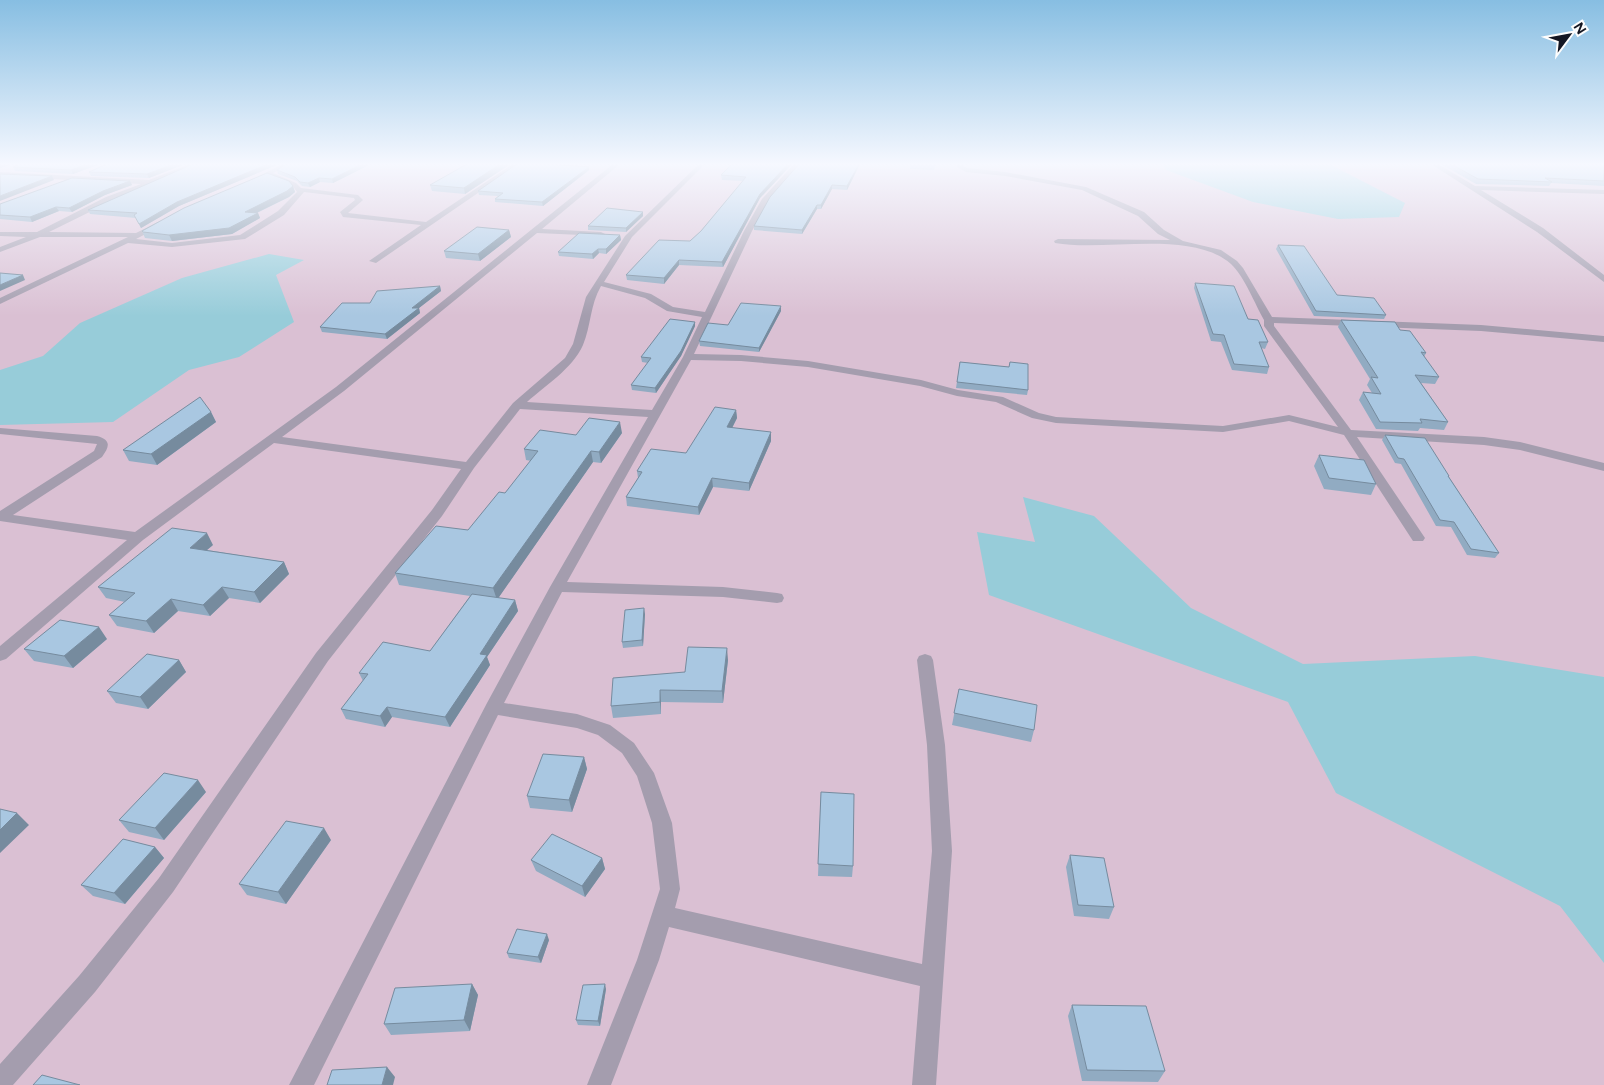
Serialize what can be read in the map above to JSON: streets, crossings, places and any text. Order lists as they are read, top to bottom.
{
  "north": "top right"
}
